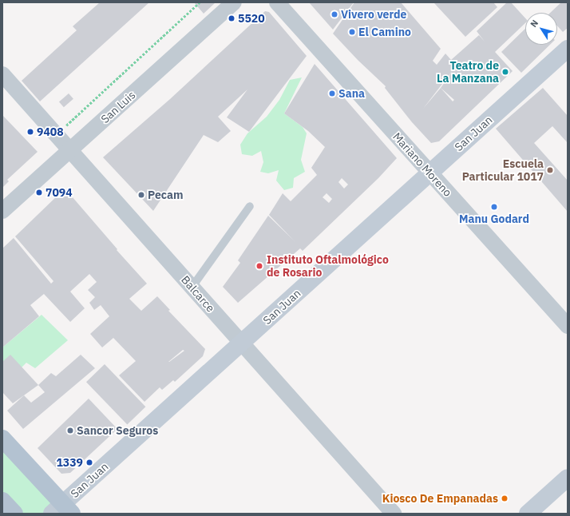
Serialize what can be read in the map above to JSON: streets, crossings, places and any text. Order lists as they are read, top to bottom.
{
  "streets": {
    "main road": ["San Juan"],
    "street": ["San Luis", "Mariano Moreno", "Balcarce"]
  },
  "crossings": [
    ["San Luis", "Balcarce"],
    ["San Juan", "Mariano Moreno"],
    ["San Juan", "Balcarce"]
  ],
  "places": [
    "Vivero verde",
    "5520",
    "El Camino",
    "Teatro de La Manzana",
    "Sana",
    "9408",
    "Escuela Particular 1017",
    "7094",
    "Pecam",
    "Manu Godard",
    "Instituto Oftalmológico de Rosario",
    "Sancor Seguros",
    "1339",
    "Kiosco De Empanadas"
  ],
  "north": "top left"
}
